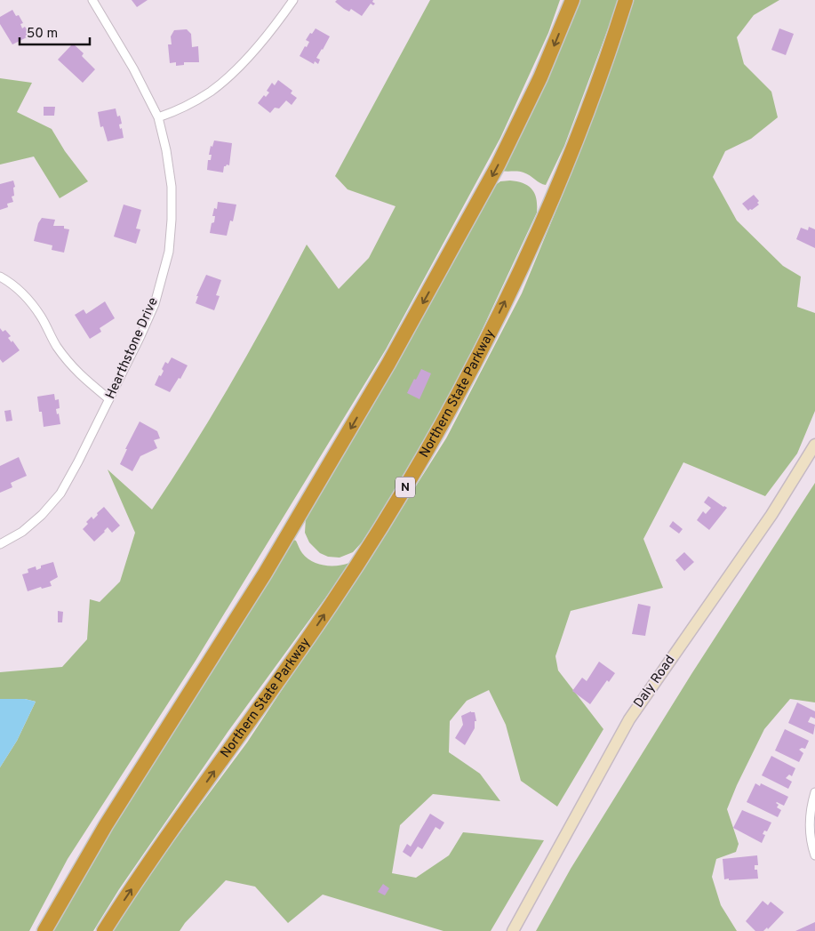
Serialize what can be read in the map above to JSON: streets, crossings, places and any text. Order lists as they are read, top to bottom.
{
  "streets": {
    "highway": ["Northern State Parkway", "N"],
    "main road": ["Daly Road"],
    "street": ["Hearthstone Drive"]
  },
  "scale_bar": "50 m"
}
